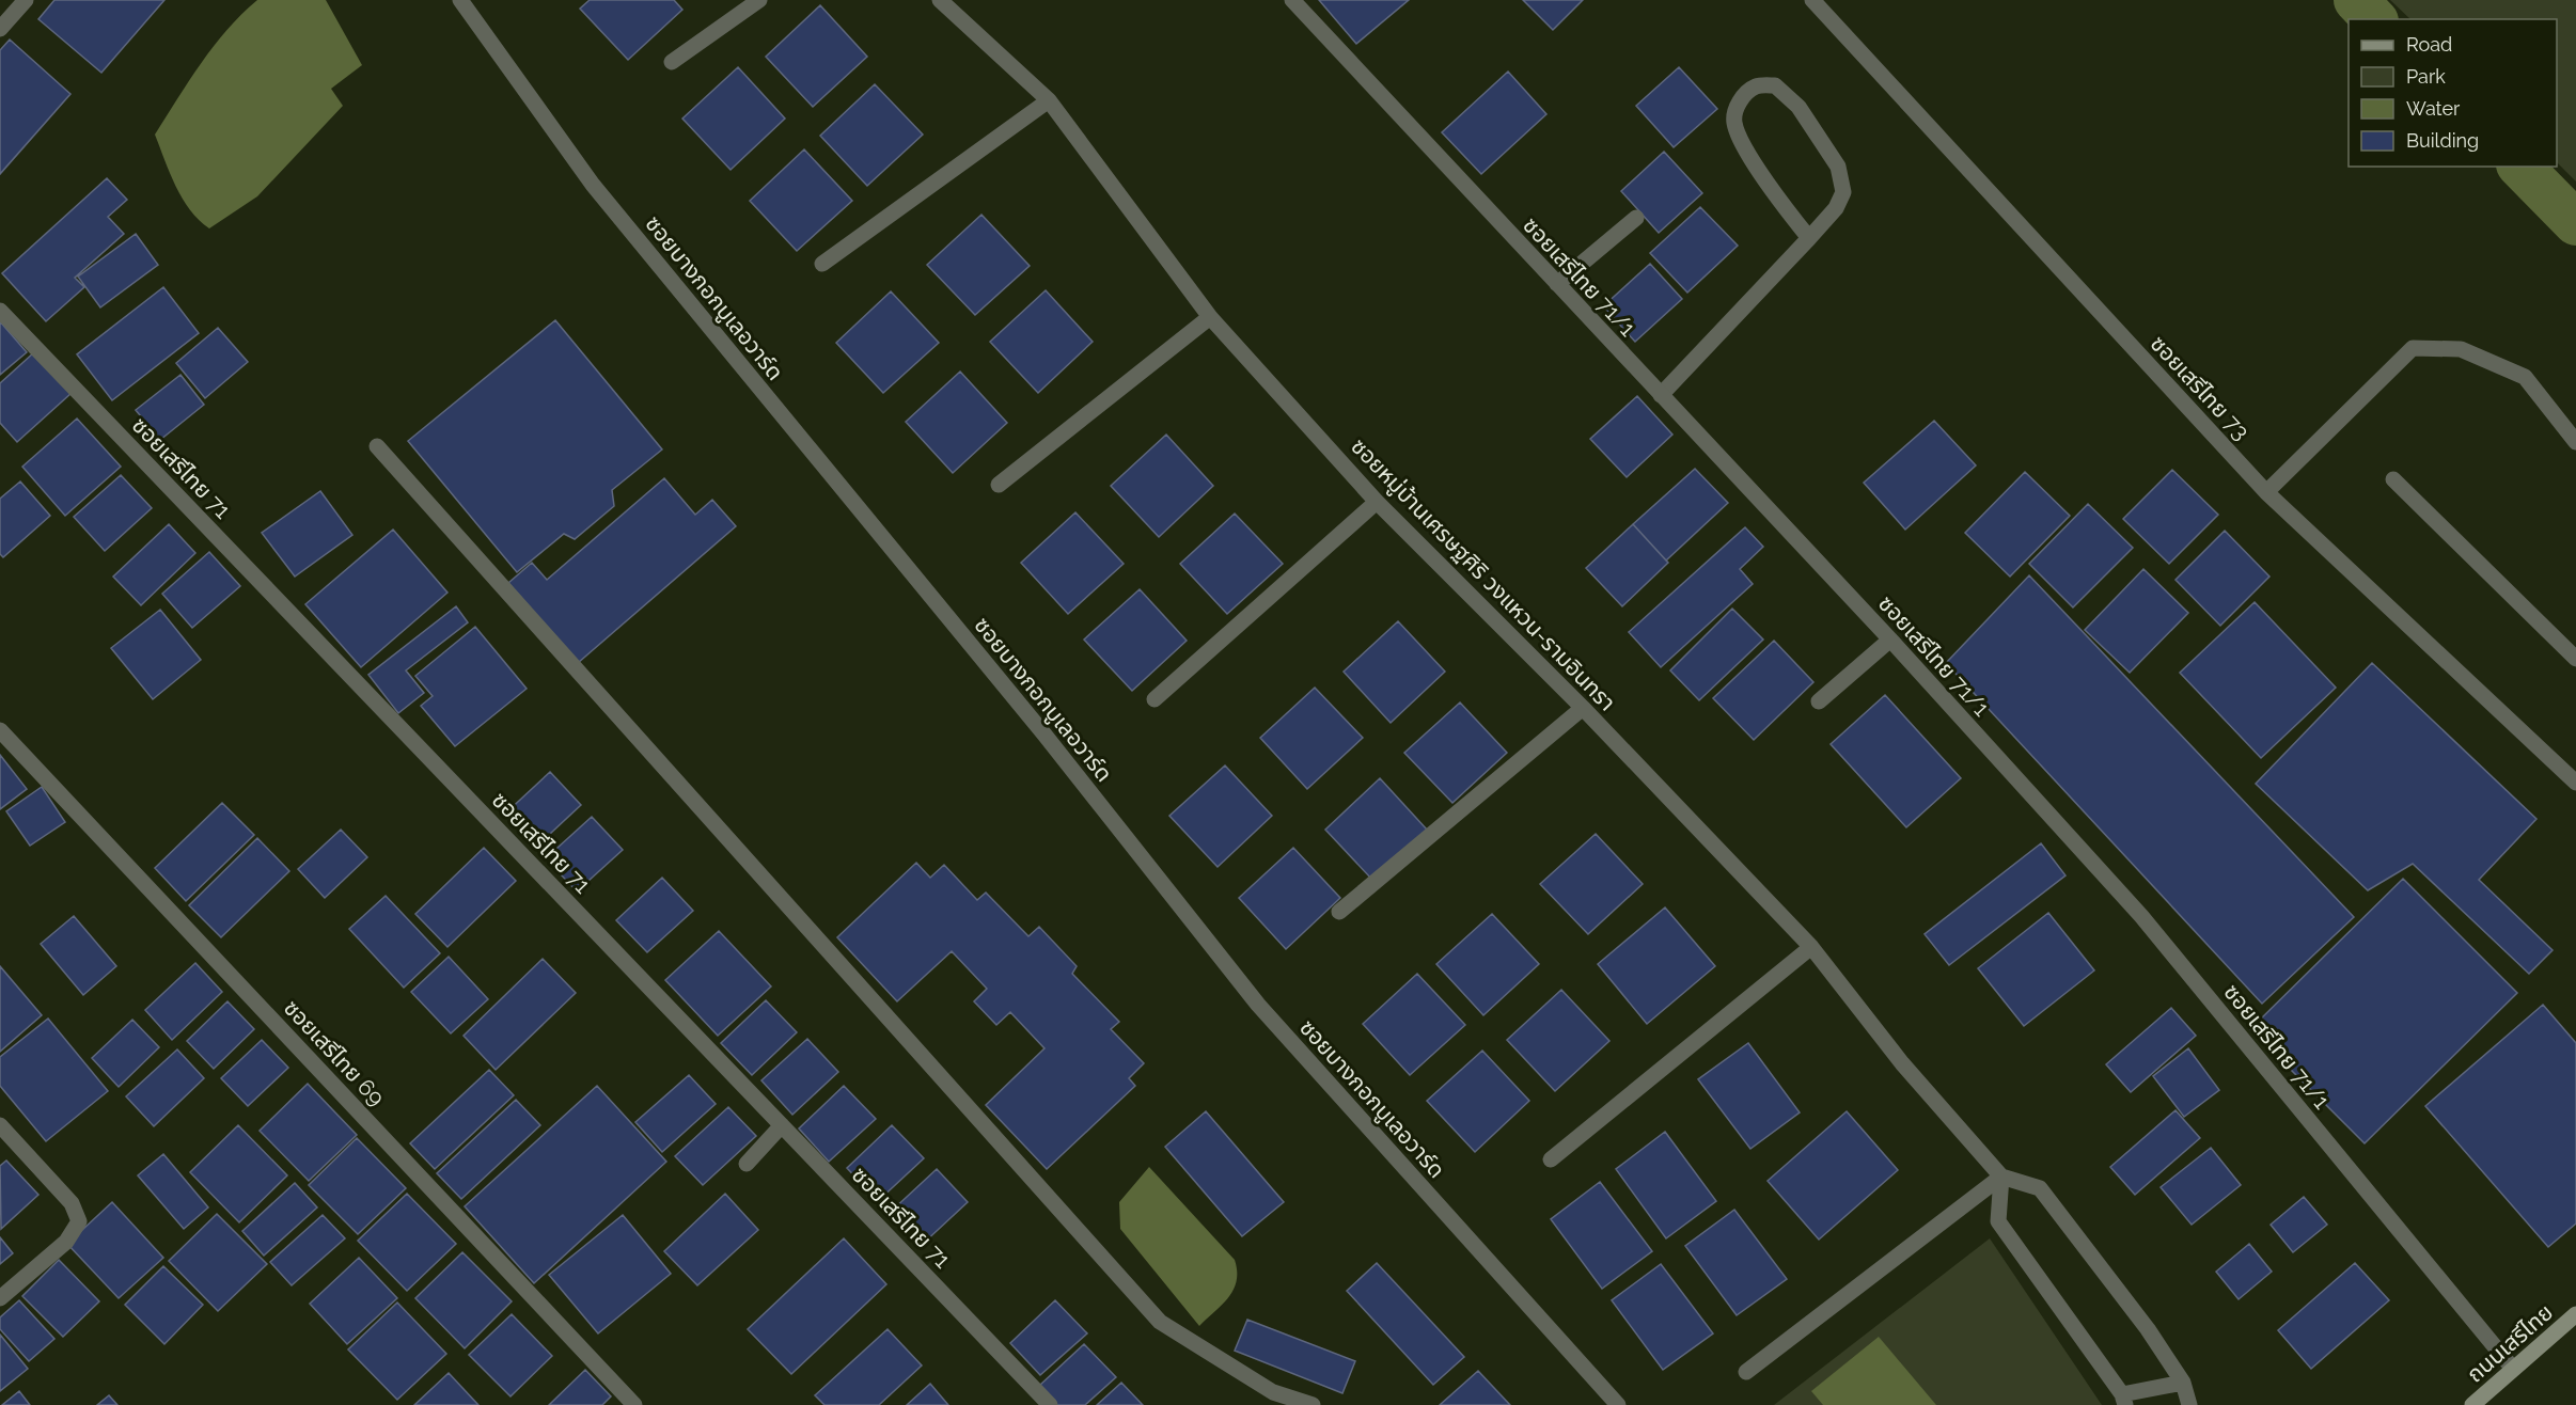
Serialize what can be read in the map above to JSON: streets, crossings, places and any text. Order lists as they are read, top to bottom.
{
  "streets": {
    "main road": ["ถนนเสรีไทย"],
    "street": [
      "ซอยเสรีไทย 71/1",
      "ซอยบางกอกบูเลอวาร์ด",
      "ซอยเสรีไทย 73",
      "ซอยเสรีไทย 71",
      "ซอยหมู่บ้านเศรษฐศิริ วงแหวน-รามอินทรา",
      "ซอยเสรีไทย 69"
    ]
  },
  "crossings": [
    ["ซอยเสรีไทย 71/1", "ถนนเสรีไทย"]
  ],
  "legend": [
    "Road",
    "Park",
    "Water",
    "Building"
  ]
}
